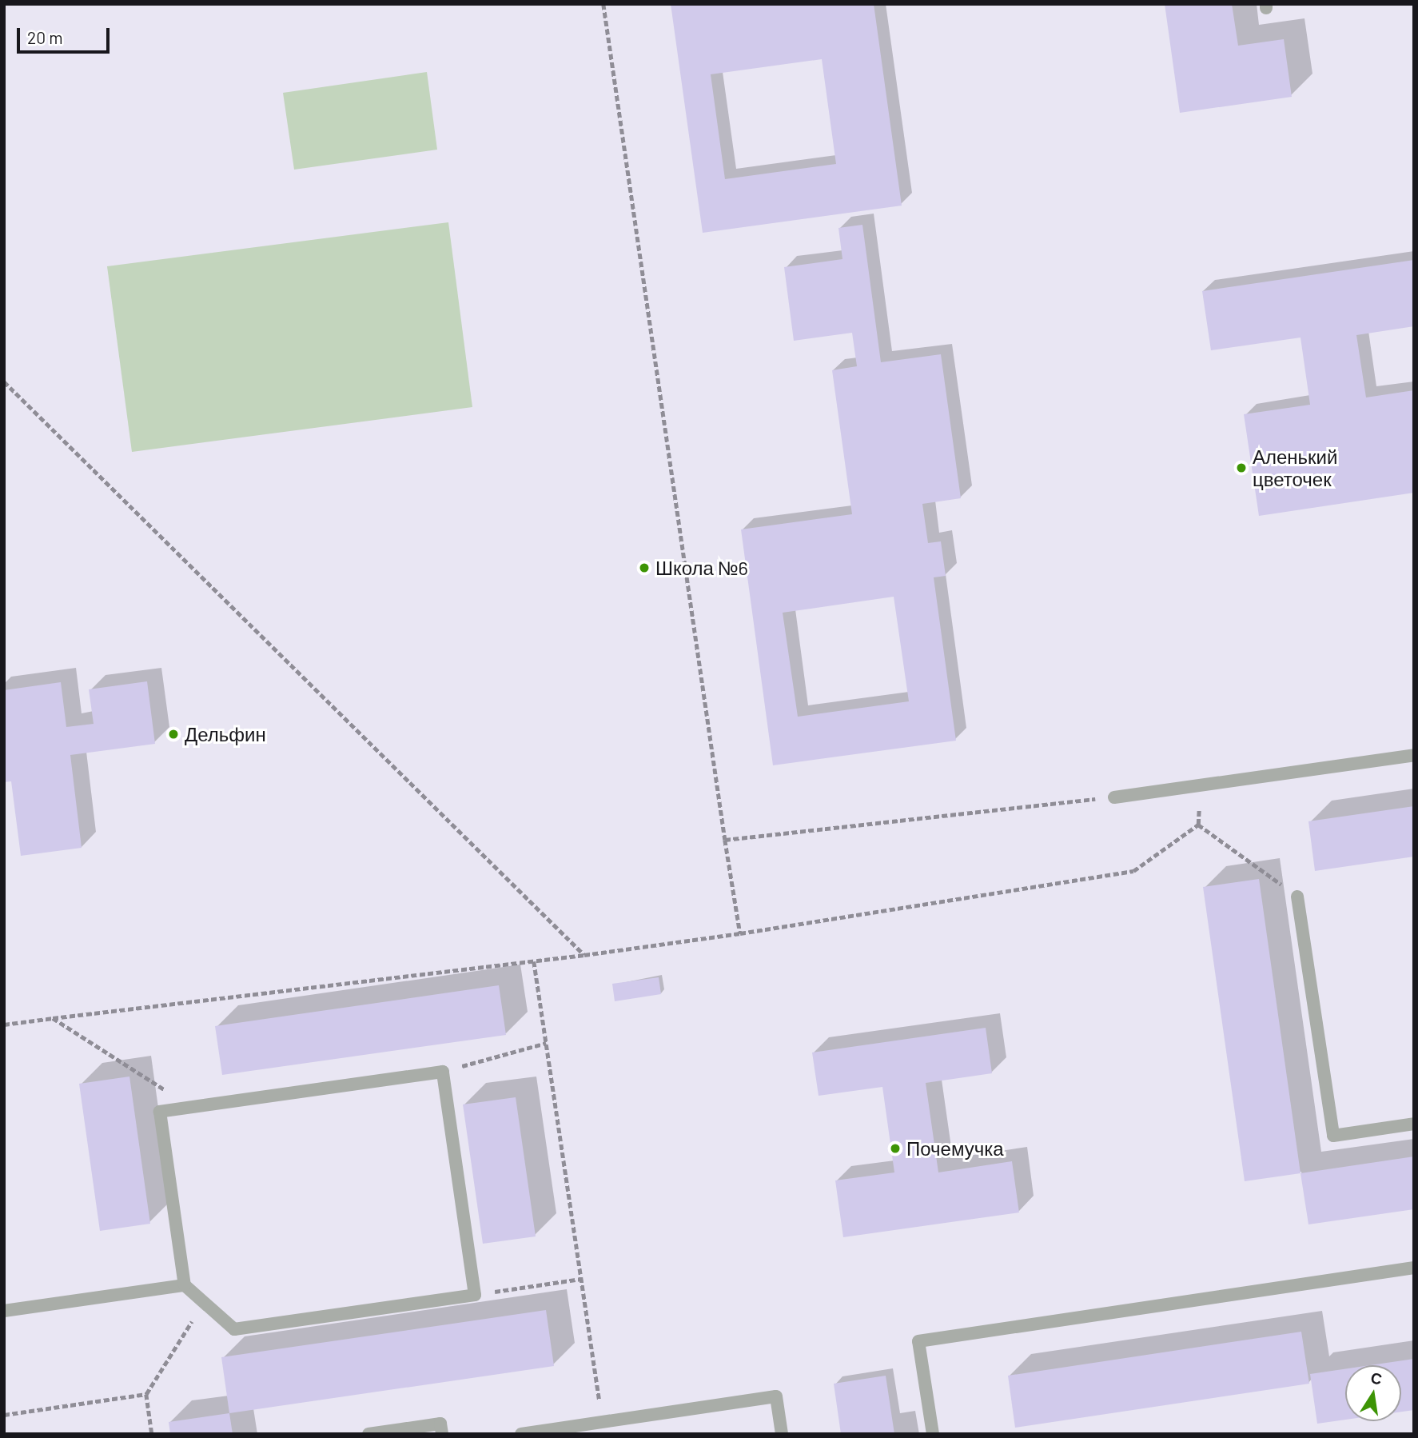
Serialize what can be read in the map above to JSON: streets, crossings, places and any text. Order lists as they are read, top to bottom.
{
  "places": [
    "Аленький цветочек",
    "Школа №6",
    "Дельфин",
    "Почемучка"
  ],
  "scale_bar": "20 m",
  "north": "top"
}
